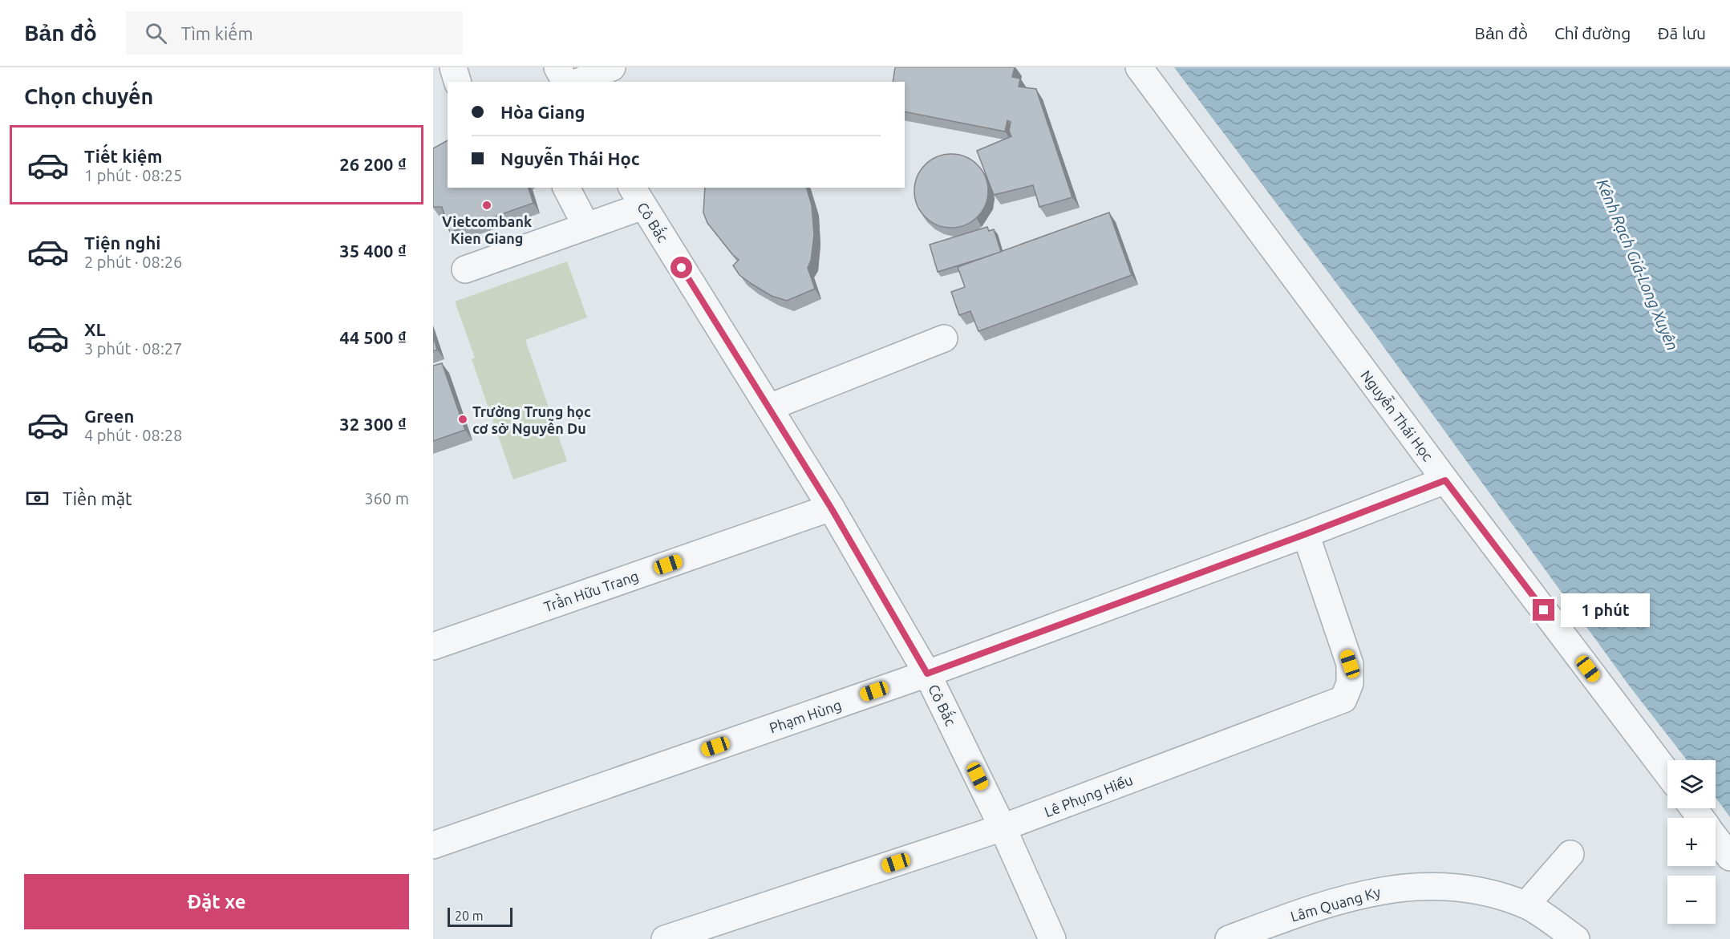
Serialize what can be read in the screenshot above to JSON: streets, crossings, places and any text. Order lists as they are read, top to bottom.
{
  "streets": {
    "street": [
      "Cô Bắc",
      "Nguyễn Thái Học",
      "Trần Hữu Trang",
      "Phạm Hùng",
      "Lê Phụng Hiểu",
      "Lâm Quang Ky"
    ]
  },
  "crossings": [
    ["Cô Bắc", "Trần Hữu Trang"],
    ["Cô Bắc", "Phạm Hùng"],
    ["Cô Bắc", "Lê Phụng Hiểu"],
    ["Nguyễn Thái Học", "Phạm Hùng"],
    ["Phạm Hùng", "Lê Phụng Hiểu"]
  ],
  "water": ["Kênh Rạch Giá-Long Xuyên"],
  "places": ["Vietcombank Kien Giang", "Trường Trung học cơ sở Nguyễn Du"],
  "scale_bar": "20 m",
  "page": {
    "header": "Bản đồ",
    "search": "Tìm kiếm",
    "nav": ["Bản đồ", "Chỉ đường", "Đã lưu"],
    "heading": "Chọn chuyến",
    "banner": ["Hòa Giang", "Nguyễn Thái Học"],
    "list": [
      {
        "name": "Tiết kiệm",
        "note": "1 phút · 08:25",
        "value": "26 200 ₫"
      },
      {
        "name": "Tiện nghi",
        "note": "2 phút · 08:26",
        "value": "35 400 ₫"
      },
      {
        "name": "XL",
        "note": "3 phút · 08:27",
        "value": "44 500 ₫"
      },
      {
        "name": "Green",
        "note": "4 phút · 08:28",
        "value": "32 300 ₫"
      }
    ],
    "pay": ["Tiền mặt", "360 m"],
    "bubble": "1 phút",
    "map_buttons": ["+", "−"],
    "buttons": "Đặt xe",
    "scale": "20 m"
  }
}
